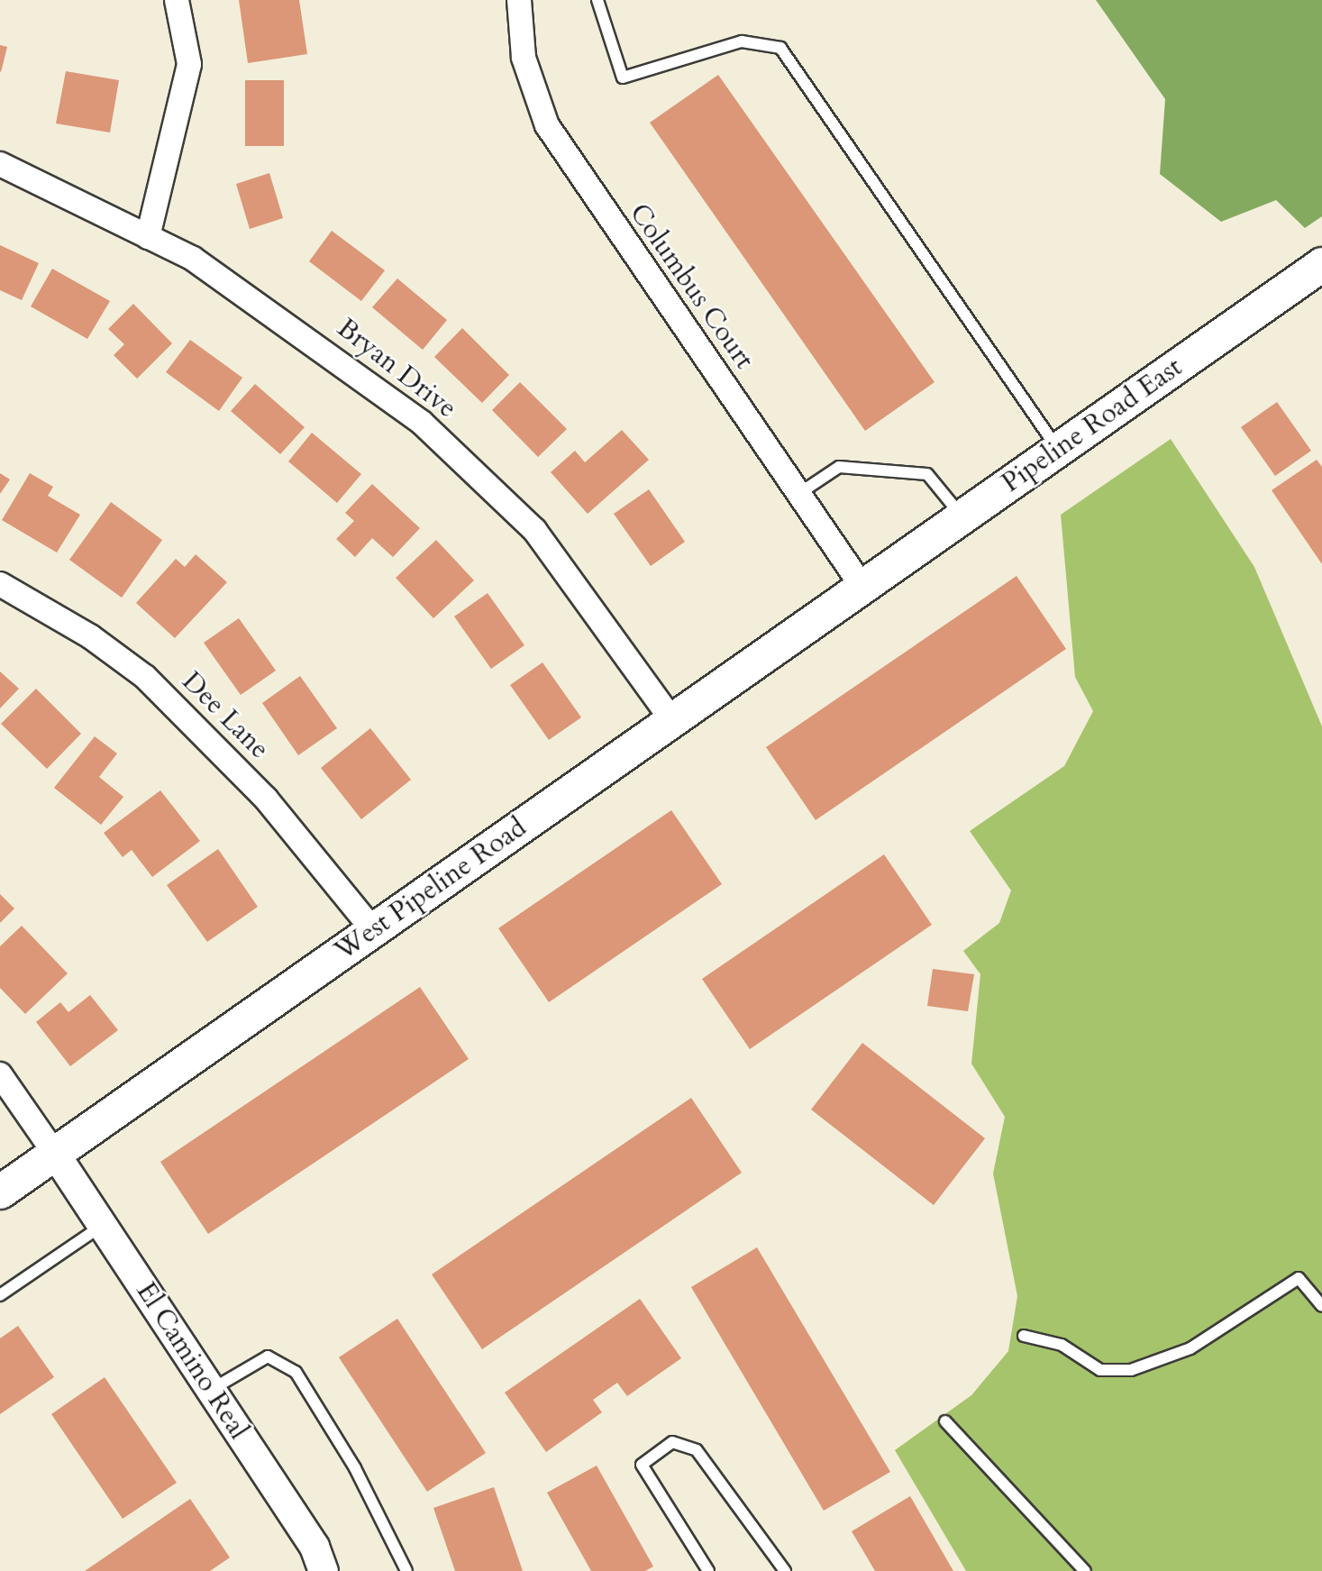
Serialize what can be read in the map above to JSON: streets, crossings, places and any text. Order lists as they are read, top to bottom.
{
  "streets": {
    "main road": ["Pipeline Road East", "West Pipeline Road"],
    "street": [
      "Columbus Court",
      "Bryan Drive",
      "Dee Lane",
      "El Camino Real"
    ]
  },
  "crossings": [
    ["Columbus Court", "Pipeline Road East"],
    ["Columbus Court", "West Pipeline Road"],
    ["Bryan Drive", "West Pipeline Road"],
    ["Pipeline Road East", "West Pipeline Road"],
    ["Dee Lane", "West Pipeline Road"],
    ["West Pipeline Road", "El Camino Real"]
  ]
}
